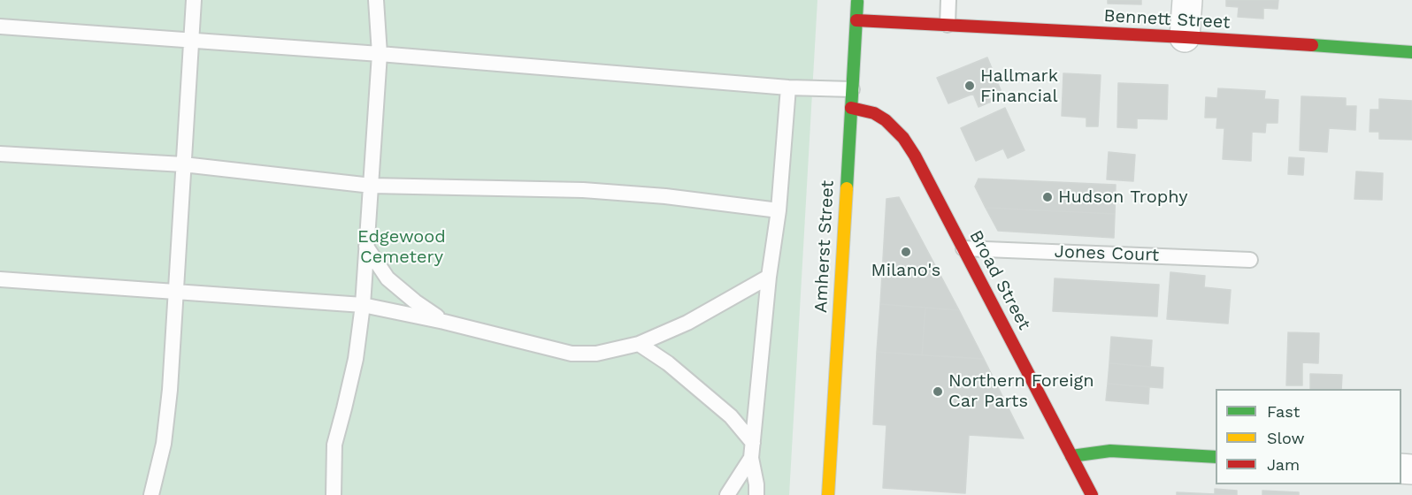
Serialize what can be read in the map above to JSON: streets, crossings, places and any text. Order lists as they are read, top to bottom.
{
  "streets": {
    "main road": ["Bennett Street", "Amherst Street", "Broad Street"],
    "lane": ["Jones Court"]
  },
  "crossings": [
    ["Bennett Street", "Amherst Street"],
    ["Amherst Street", "Broad Street"],
    ["Jones Court", "Broad Street"]
  ],
  "parks": ["Edgewood Cemetery"],
  "places": [
    "Hallmark Financial",
    "Hudson Trophy",
    "Milano's",
    "Northern Foreign Car Parts"
  ],
  "legend": ["Fast", "Slow", "Jam"]
}
